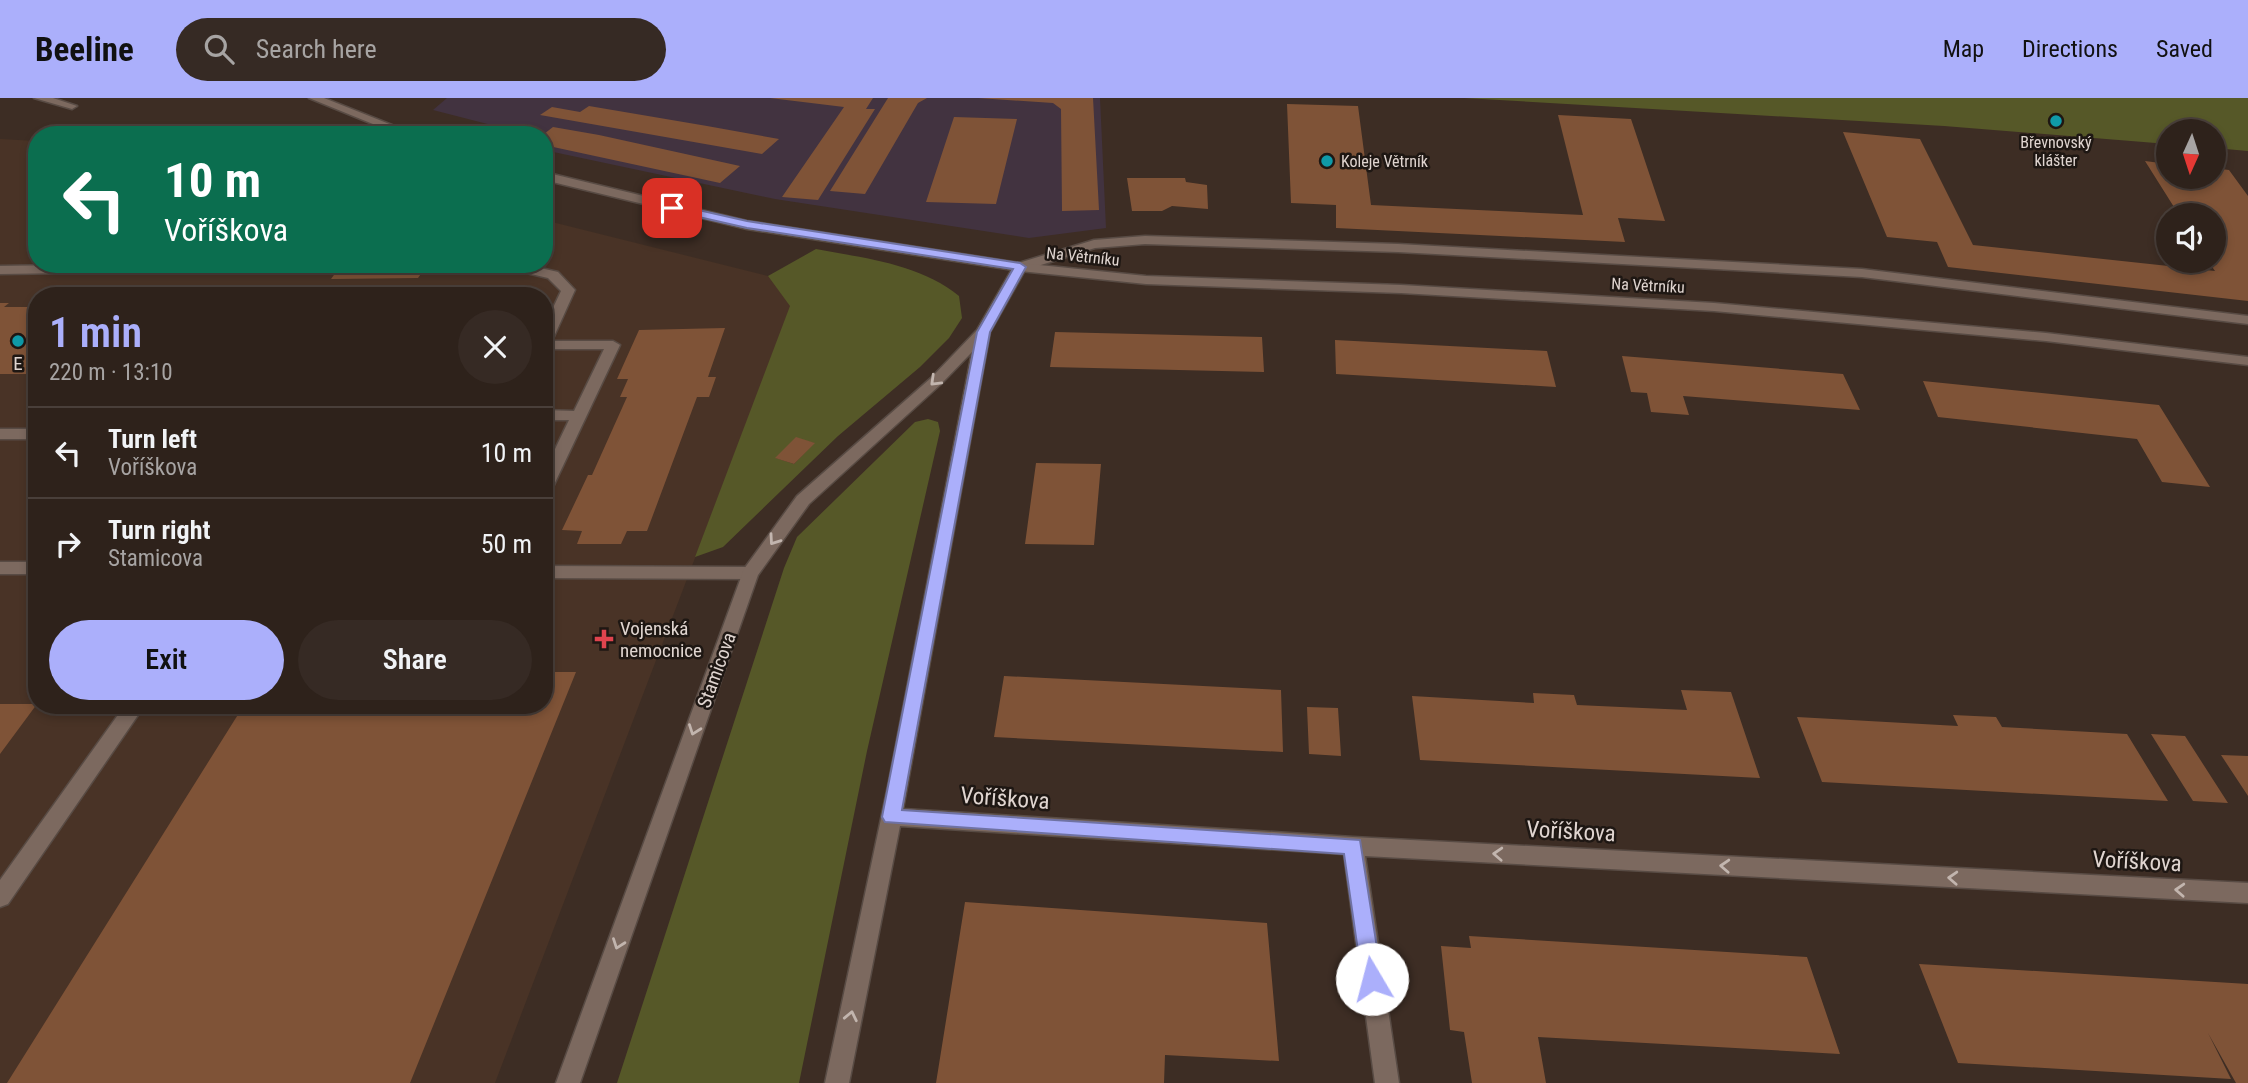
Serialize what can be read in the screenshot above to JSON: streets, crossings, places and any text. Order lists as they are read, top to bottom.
{
  "streets": {
    "street": ["Na Větrníku", "Stamicova", "Voříškova"]
  },
  "crossings": [
    ["Na Větrníku", "Stamicova"],
    ["Stamicova", "Voříškova"]
  ],
  "one_way": ["Voříškova"],
  "places": {
    "other": ["Břevnovský klášter", "Koleje Větrník", "E"],
    "health": ["Vojenská nemocnice"]
  },
  "north": "bottom",
  "page": {
    "header": "Beeline",
    "search": "Search here",
    "nav": ["Map", "Directions", "Saved"],
    "turn": ["10 m", "Voříškova"],
    "heading": ["1 min", "220 m · 13:10"],
    "list": [
      {
        "name": "Turn left",
        "note": "Voříškova",
        "value": "10 m"
      },
      {
        "name": "Turn right",
        "note": "Stamicova",
        "value": "50 m"
      }
    ],
    "buttons": ["Exit", "Share"]
  }
}
